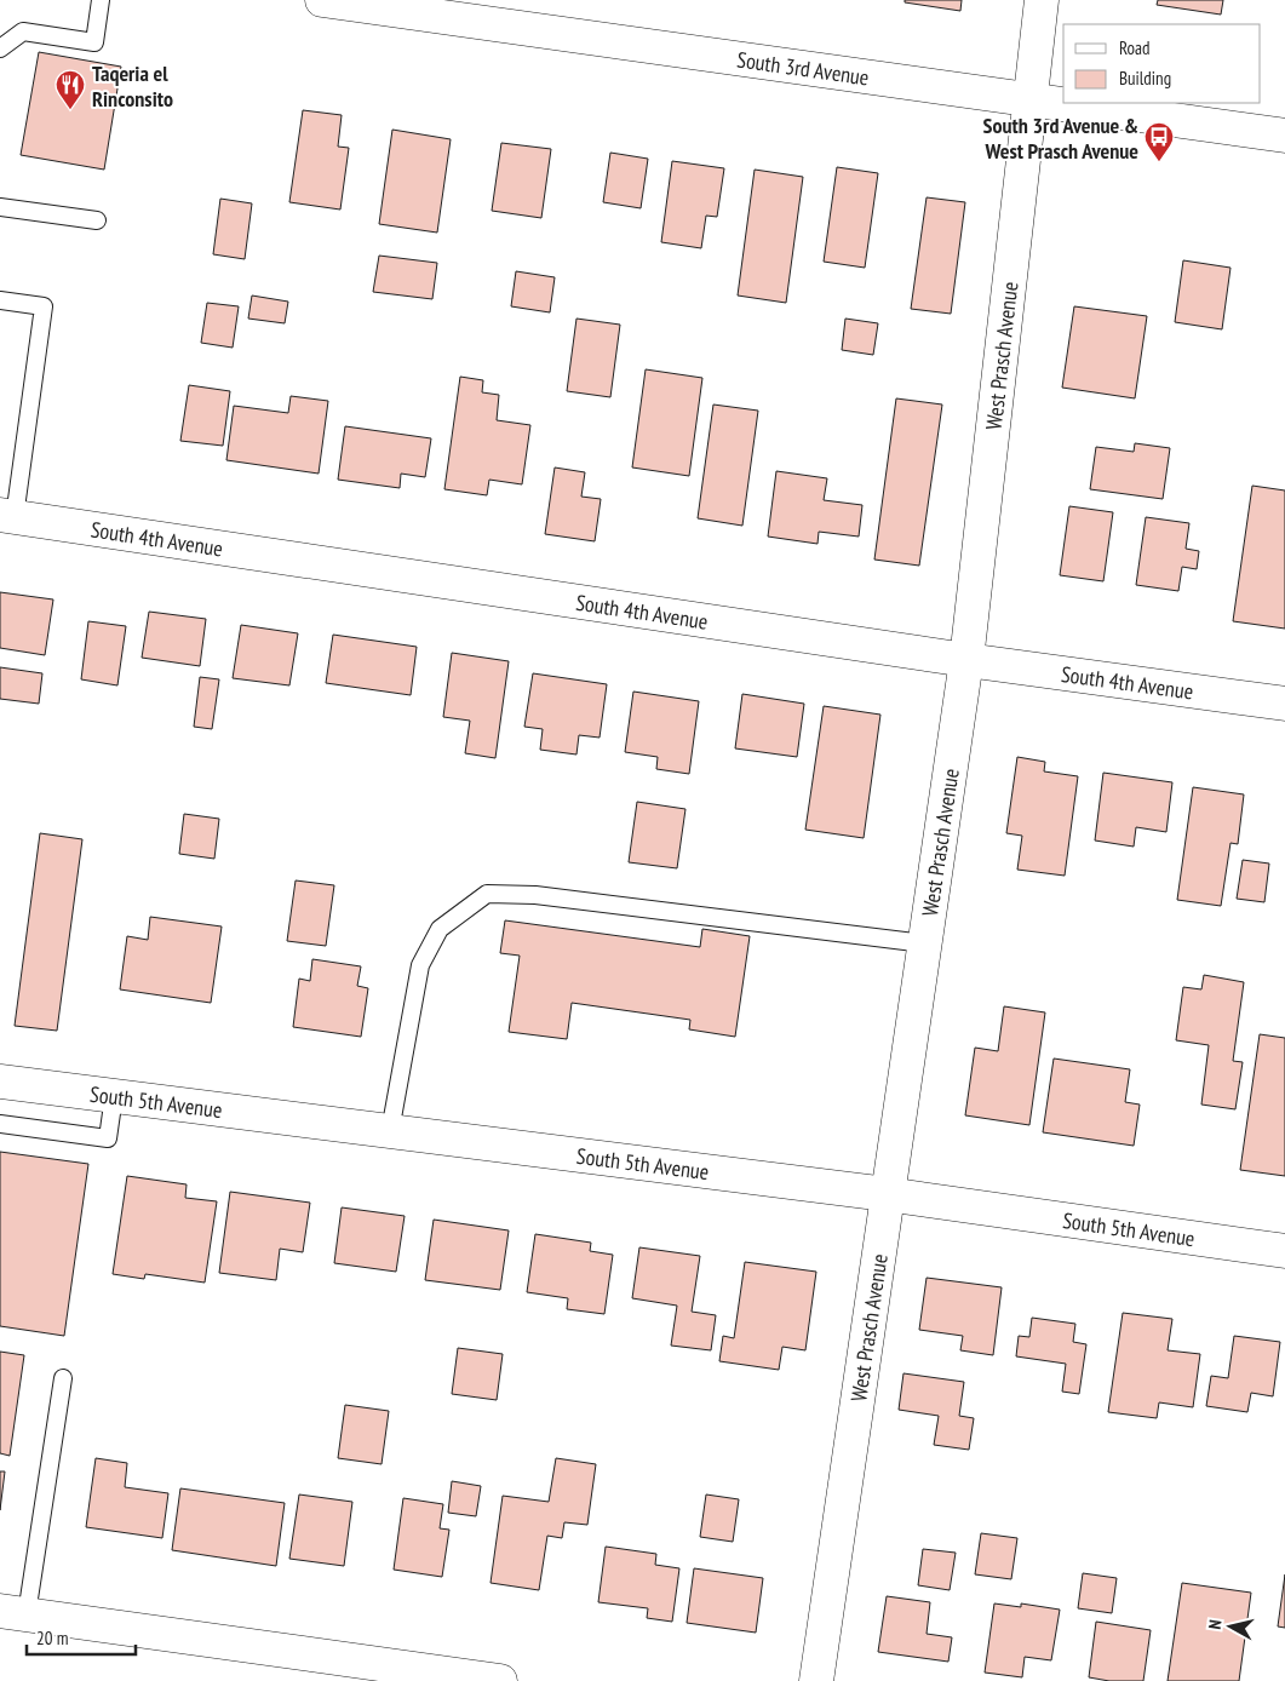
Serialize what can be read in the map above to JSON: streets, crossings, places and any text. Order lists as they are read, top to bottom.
{
  "streets": {
    "street": [
      "South 3rd Avenue",
      "West Prasch Avenue",
      "South 4th Avenue",
      "South 5th Avenue"
    ]
  },
  "crossings": [
    ["South 3rd Avenue", "West Prasch Avenue"],
    ["West Prasch Avenue", "South 4th Avenue"],
    ["West Prasch Avenue", "South 5th Avenue"]
  ],
  "places": {
    "restaurant": ["Taqeria el Rinconsito"],
    "bus stop": ["South 3rd Avenue & West Prasch Avenue"]
  },
  "legend": ["Road", "Building"],
  "scale_bar": "20 m",
  "north": "left"
}
